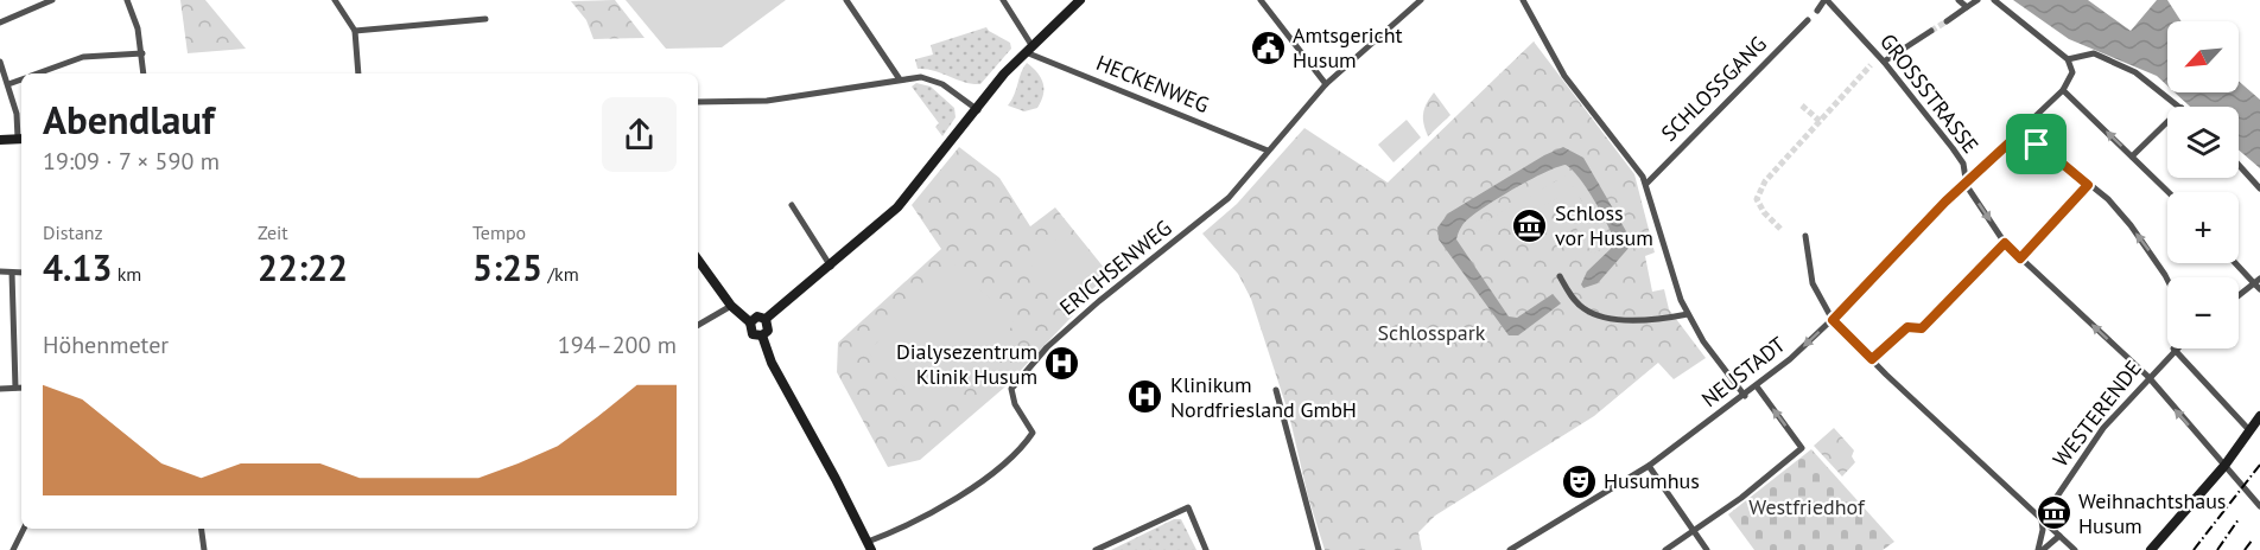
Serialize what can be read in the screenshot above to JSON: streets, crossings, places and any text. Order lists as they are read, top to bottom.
{
  "streets": {
    "street": [
      "HECKENWEG",
      "SCHLOSSGANG",
      "GROSSSTRASSE",
      "ERICHSENWEG",
      "NEUSTADT",
      "WESTERENDE"
    ]
  },
  "crossings": [
    ["HECKENWEG", "ERICHSENWEG"],
    ["GROSSSTRASSE", "NEUSTADT"],
    ["GROSSSTRASSE", "WESTERENDE"]
  ],
  "parks": ["Schlosspark", "Westfriedhof"],
  "places": {
    "public building": ["Amtsgericht Husum"],
    "museum": ["Schloss vor Husum", "Weihnachtshaus Husum"],
    "hospital": ["Dialysezentrum Klinik Husum", "Klinikum Nordfriesland GmbH"],
    "theatre": ["Husumhus"]
  },
  "north": "bottom left",
  "page": {
    "map_buttons": ["+", "−"],
    "heading": ["Abendlauf", "19:09 · 7 × 590 m"],
    "stats": [
      ["Distanz", "4.13 km"],
      ["Zeit", "22:22"],
      ["Tempo", "5:25 /km"]
    ],
    "chart": ["Höhenmeter", "194–200 m"]
  }
}
